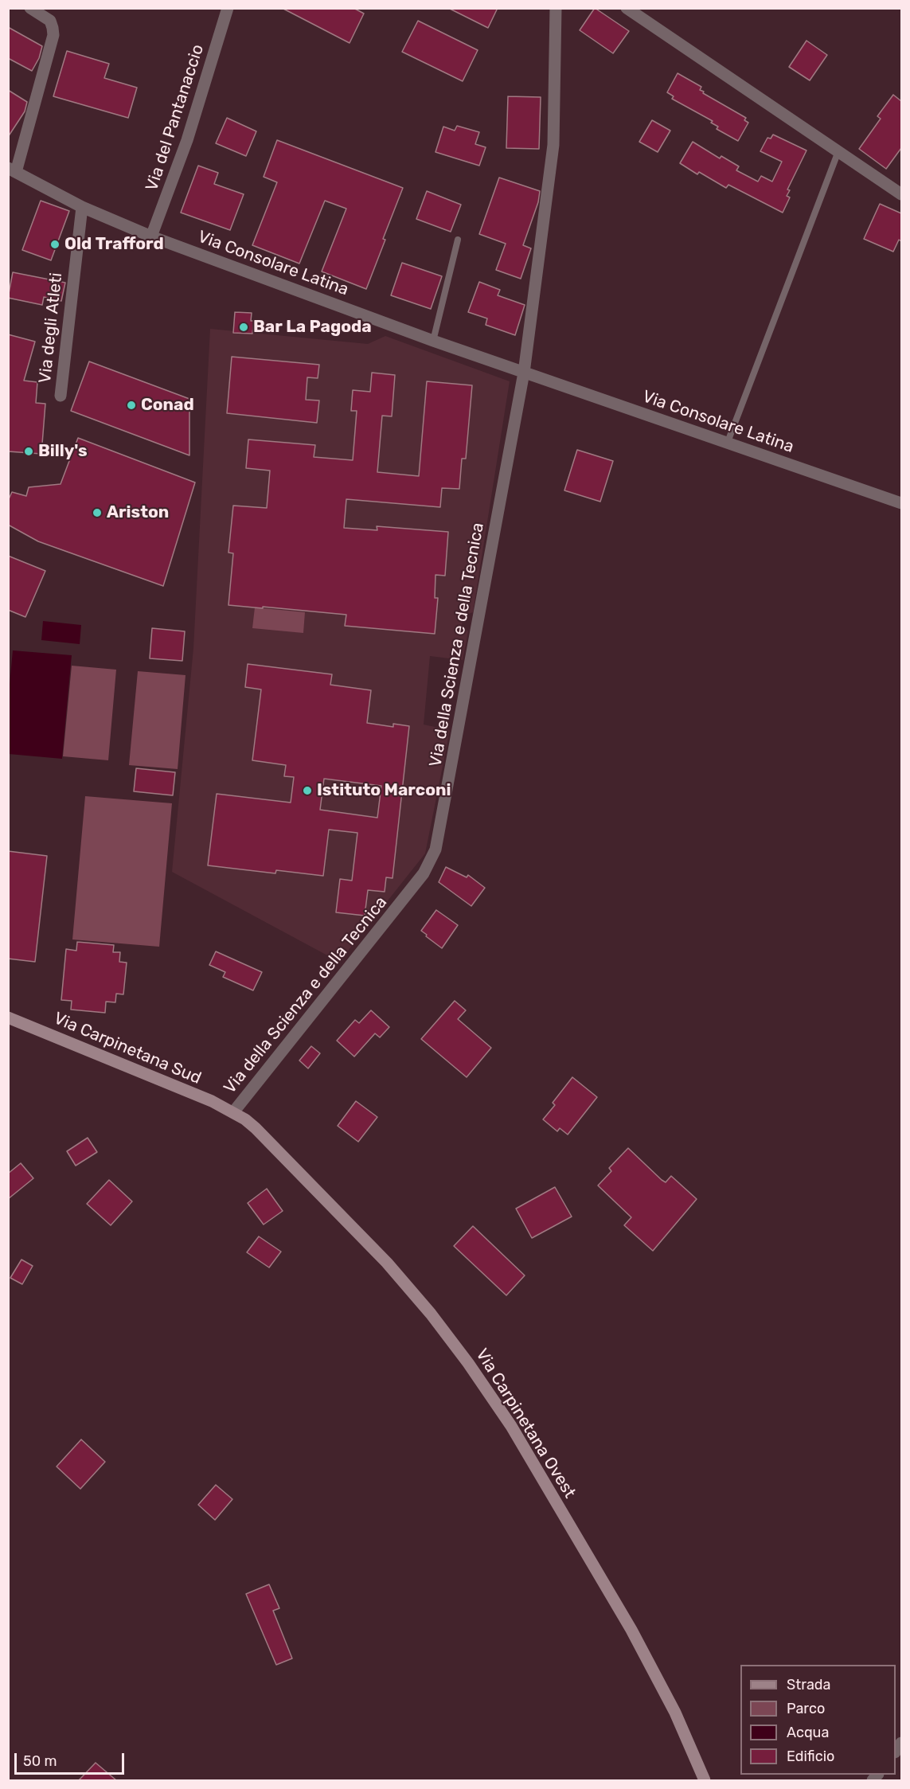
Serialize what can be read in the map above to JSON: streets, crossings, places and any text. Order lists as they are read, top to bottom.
{
  "streets": {
    "main road": ["Via Carpinetana Sud", "Via Carpinetana Ovest"],
    "street": [
      "Via del Pantanaccio",
      "Via Consolare Latina",
      "Via degli Atleti",
      "Via della Scienza e della Tecnica"
    ]
  },
  "crossings": [
    ["Via del Pantanaccio", "Via Consolare Latina"],
    ["Via Consolare Latina", "Via degli Atleti"],
    ["Via Consolare Latina", "Via della Scienza e della Tecnica"],
    ["Via della Scienza e della Tecnica", "Via Carpinetana Sud"],
    ["Via della Scienza e della Tecnica", "Via Carpinetana Ovest"],
    ["Via Carpinetana Sud", "Via Carpinetana Ovest"]
  ],
  "places": [
    "Old Trafford",
    "Bar La Pagoda",
    "Conad",
    "Billy's",
    "Ariston",
    "Istituto Marconi"
  ],
  "legend": [
    "Strada",
    "Parco",
    "Acqua",
    "Edificio"
  ],
  "scale_bar": "50 m"
}
